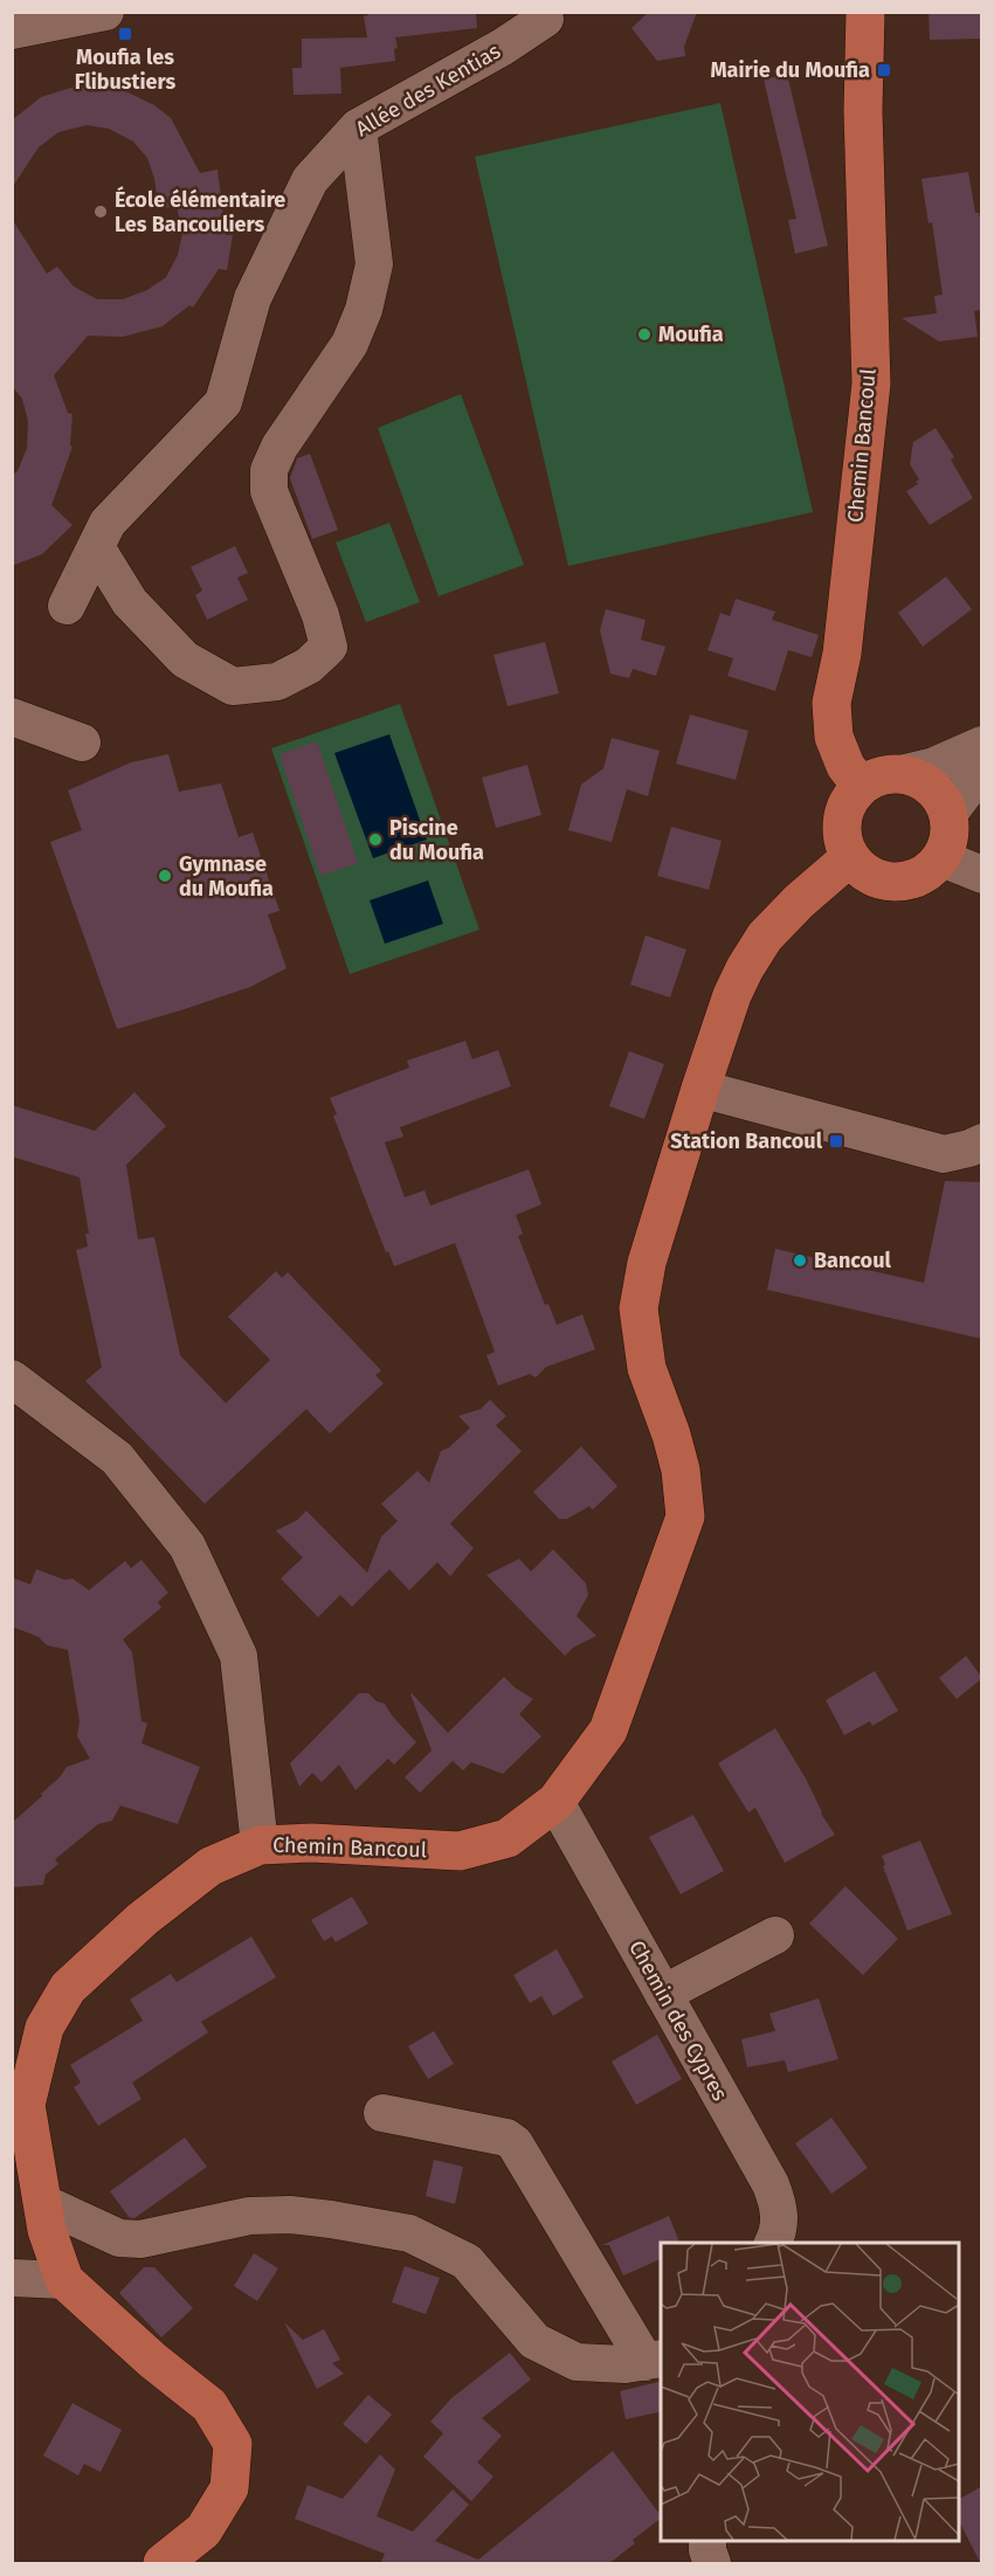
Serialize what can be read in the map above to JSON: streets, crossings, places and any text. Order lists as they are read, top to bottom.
{
  "streets": {
    "main road": ["Chemin Bancoul"],
    "street": ["Allée des Kentias", "Chemin des Cypres"]
  },
  "crossings": [
    ["Chemin Bancoul", "Chemin des Cypres"]
  ],
  "places": {
    "transit": ["Moufia les Flibustiers", "Mairie du Moufia", "Station Bancoul"],
    "other": [
      "École élémentaire Les Bancouliers",
      "Moufia",
      "Piscine du Moufia",
      "Gymnase du Moufia",
      "Bancoul"
    ]
  }
}
